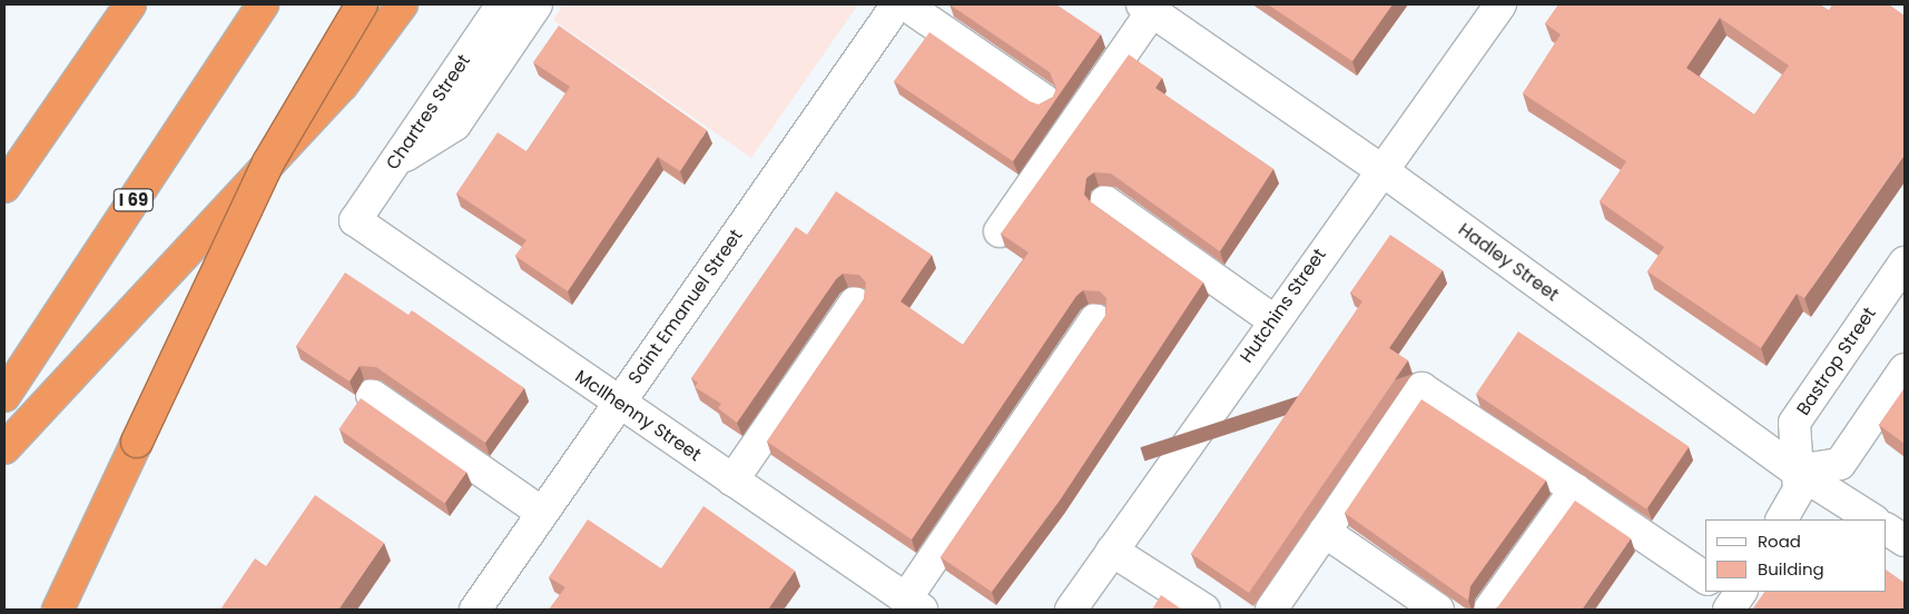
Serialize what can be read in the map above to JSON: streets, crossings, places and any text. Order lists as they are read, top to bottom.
{
  "streets": {
    "highway": ["I 69"],
    "street": [
      "Chartres Street",
      "Hadley Street",
      "Hutchins Street",
      "Saint Emanuel Street",
      "Bastrop Street",
      "McIlhenny Street"
    ]
  },
  "crossings": [
    ["Chartres Street", "McIlhenny Street"],
    ["Hadley Street", "Hutchins Street"],
    ["Hadley Street", "Bastrop Street"],
    ["Saint Emanuel Street", "McIlhenny Street"]
  ],
  "legend": ["Road", "Building"]
}
